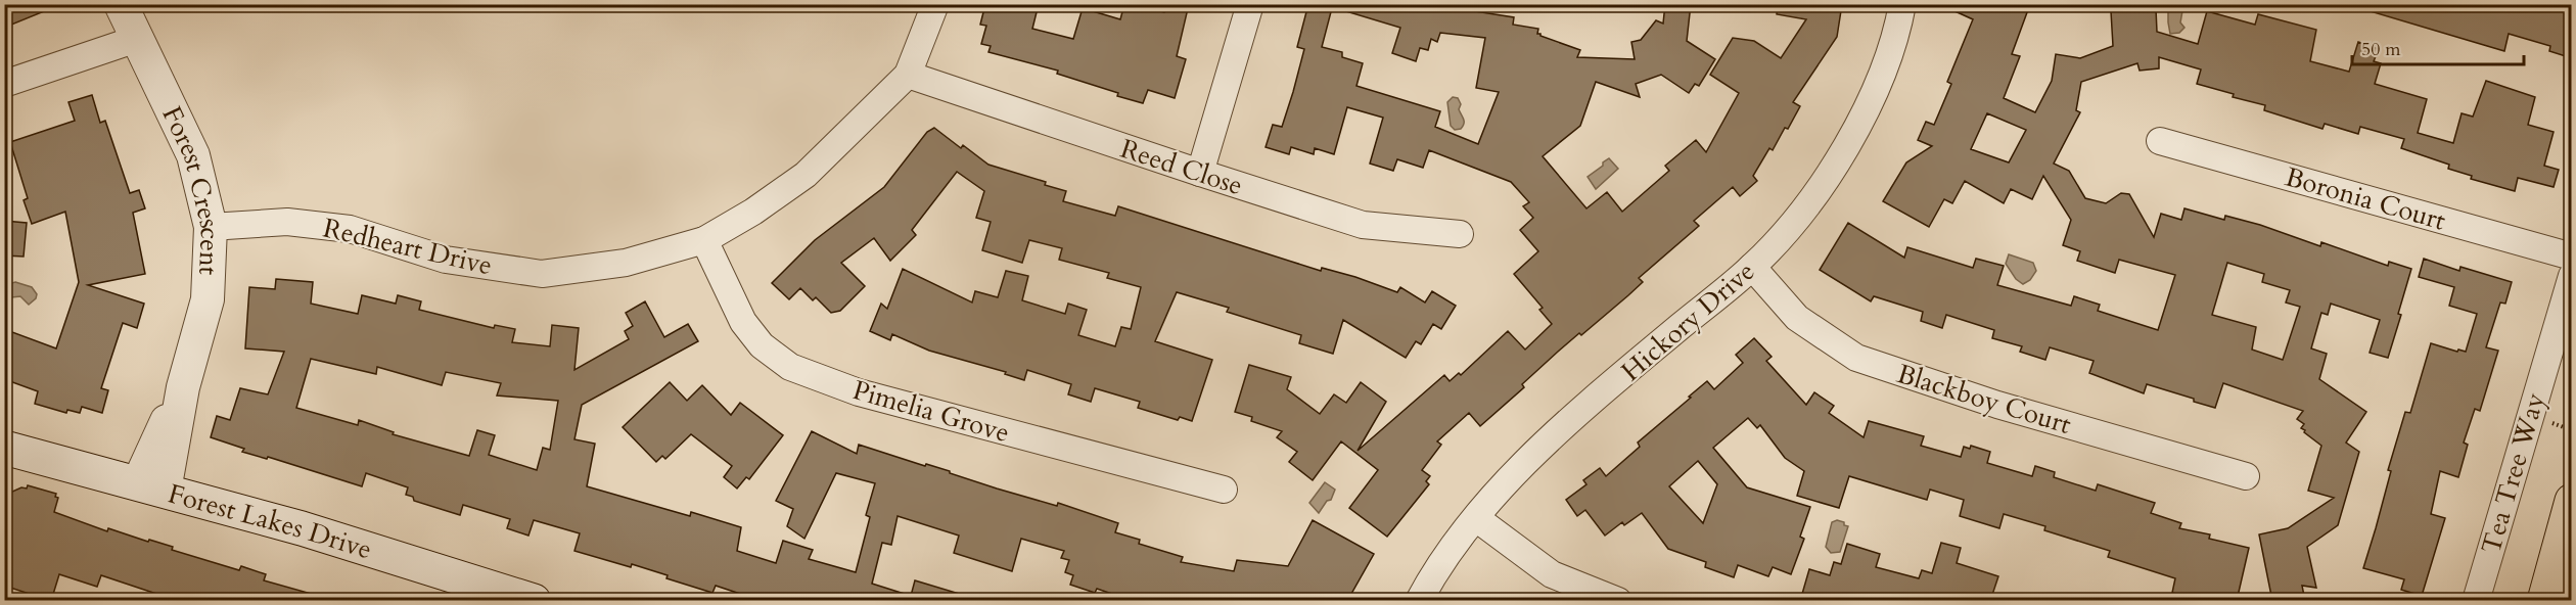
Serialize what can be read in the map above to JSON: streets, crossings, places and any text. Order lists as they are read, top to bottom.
{
  "streets": {
    "main road": ["Forest Lakes Drive"],
    "street": [
      "Reed Close",
      "Forest Crescent",
      "Boronia Court",
      "Redheart Drive",
      "Hickory Drive",
      "Blackboy Court",
      "Pimelia Grove",
      "Tea Tree Way"
    ]
  },
  "crossings": [
    ["Reed Close", "Redheart Drive"],
    ["Forest Crescent", "Redheart Drive"],
    ["Forest Crescent", "Forest Lakes Drive"],
    ["Redheart Drive", "Pimelia Grove"],
    ["Hickory Drive", "Blackboy Court"]
  ],
  "scale_bar": "50 m"
}
